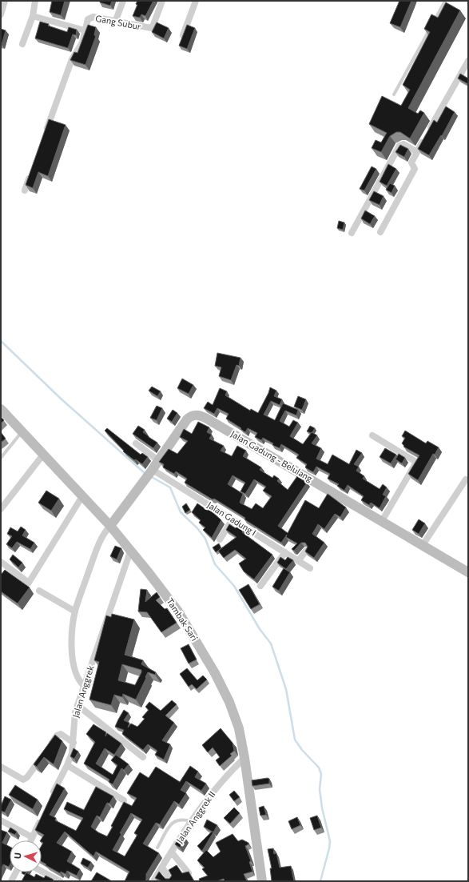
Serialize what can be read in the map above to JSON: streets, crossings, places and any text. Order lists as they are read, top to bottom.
{
  "streets": {
    "street": [
      "Gang Subur",
      "Jalan Gadung - Belulang",
      "Jalan Gadung I",
      "Tambak Sari",
      "Jalan Anggrek",
      "Jalan Anggrek II"
    ]
  },
  "crossings": [
    ["Jalan Gadung - Belulang", "Jalan Gadung I"],
    ["Jalan Gadung - Belulang", "Tambak Sari"],
    ["Tambak Sari", "Jalan Anggrek"],
    ["Tambak Sari", "Jalan Anggrek II"]
  ],
  "north": "left"
}
